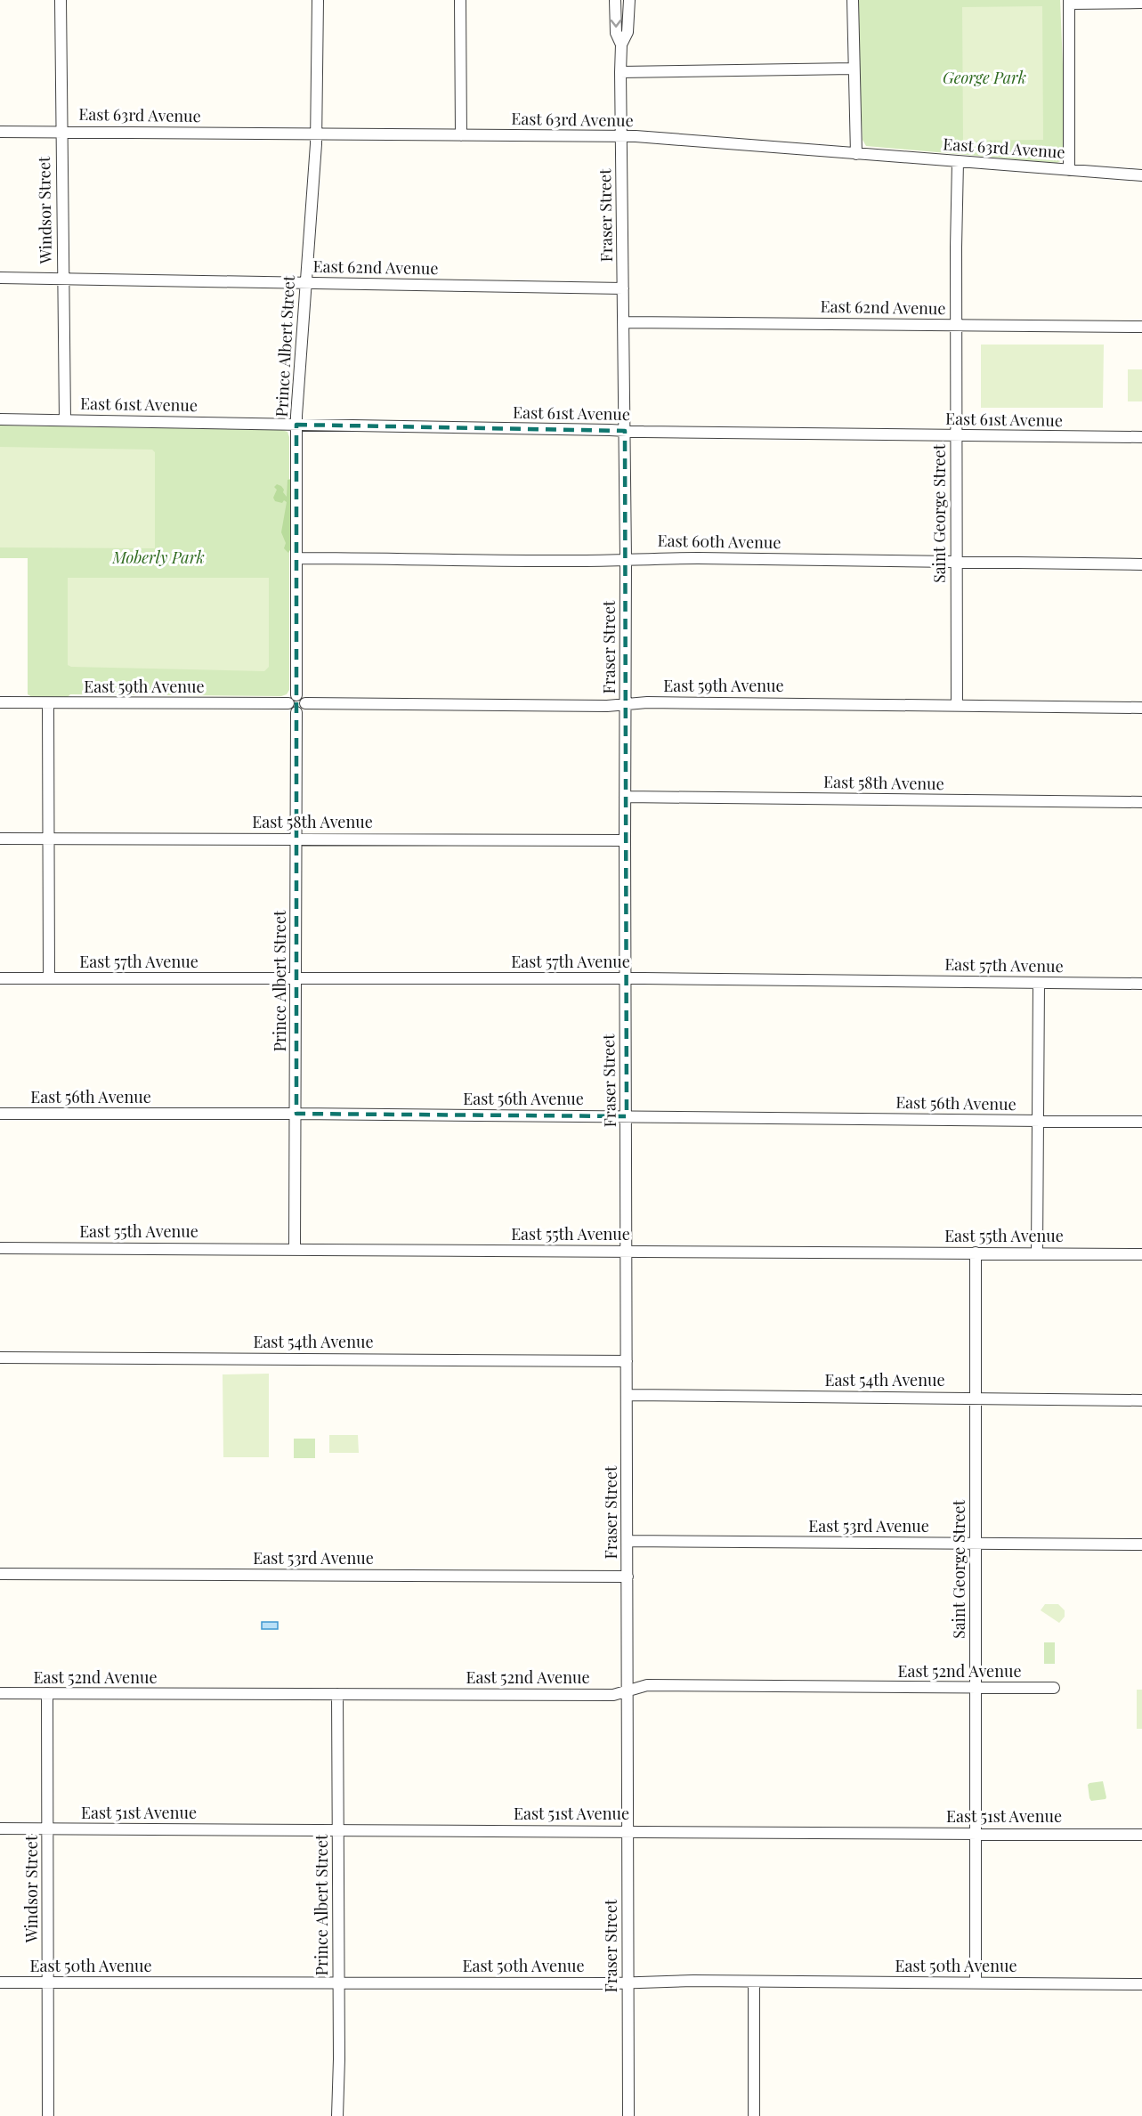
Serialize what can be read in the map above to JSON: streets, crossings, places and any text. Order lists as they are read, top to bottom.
{
  "streets": {
    "street": [
      "East 63rd Avenue",
      "Windsor Street",
      "Fraser Street",
      "East 62nd Avenue",
      "Prince Albert Street",
      "East 61st Avenue",
      "Saint George Street",
      "East 60th Avenue",
      "East 59th Avenue",
      "East 58th Avenue",
      "East 57th Avenue",
      "East 56th Avenue",
      "East 55th Avenue",
      "East 54th Avenue",
      "East 53rd Avenue",
      "East 52nd Avenue",
      "East 51st Avenue",
      "East 50th Avenue"
    ]
  },
  "crossings": [
    ["East 63rd Avenue", "Windsor Street"],
    ["East 63rd Avenue", "Fraser Street"],
    ["East 63rd Avenue", "Prince Albert Street"],
    ["East 63rd Avenue", "Saint George Street"],
    ["Windsor Street", "East 62nd Avenue"],
    ["Windsor Street", "East 61st Avenue"],
    ["Windsor Street", "East 52nd Avenue"],
    ["Windsor Street", "East 51st Avenue"],
    ["Windsor Street", "East 50th Avenue"],
    ["Fraser Street", "East 62nd Avenue"],
    ["Fraser Street", "East 61st Avenue"],
    ["Fraser Street", "East 60th Avenue"],
    ["Fraser Street", "East 59th Avenue"],
    ["Fraser Street", "East 58th Avenue"],
    ["Fraser Street", "East 57th Avenue"],
    ["Fraser Street", "East 56th Avenue"],
    ["Fraser Street", "East 55th Avenue"],
    ["Fraser Street", "East 54th Avenue"],
    ["Fraser Street", "East 53rd Avenue"],
    ["Fraser Street", "East 52nd Avenue"],
    ["Fraser Street", "East 51st Avenue"],
    ["Fraser Street", "East 50th Avenue"],
    ["East 62nd Avenue", "Prince Albert Street"],
    ["East 62nd Avenue", "Saint George Street"],
    ["Prince Albert Street", "East 61st Avenue"],
    ["Prince Albert Street", "East 60th Avenue"],
    ["Prince Albert Street", "East 59th Avenue"],
    ["Prince Albert Street", "East 58th Avenue"],
    ["Prince Albert Street", "East 57th Avenue"],
    ["Prince Albert Street", "East 56th Avenue"],
    ["Prince Albert Street", "East 55th Avenue"],
    ["Prince Albert Street", "East 52nd Avenue"],
    ["Prince Albert Street", "East 51st Avenue"],
    ["Prince Albert Street", "East 50th Avenue"],
    ["East 61st Avenue", "Saint George Street"],
    ["Saint George Street", "East 60th Avenue"],
    ["Saint George Street", "East 59th Avenue"],
    ["Saint George Street", "East 55th Avenue"],
    ["Saint George Street", "East 54th Avenue"],
    ["Saint George Street", "East 53rd Avenue"],
    ["Saint George Street", "East 52nd Avenue"],
    ["Saint George Street", "East 51st Avenue"],
    ["Saint George Street", "East 50th Avenue"]
  ],
  "parks": ["George Park", "Moberly Park"]
}
